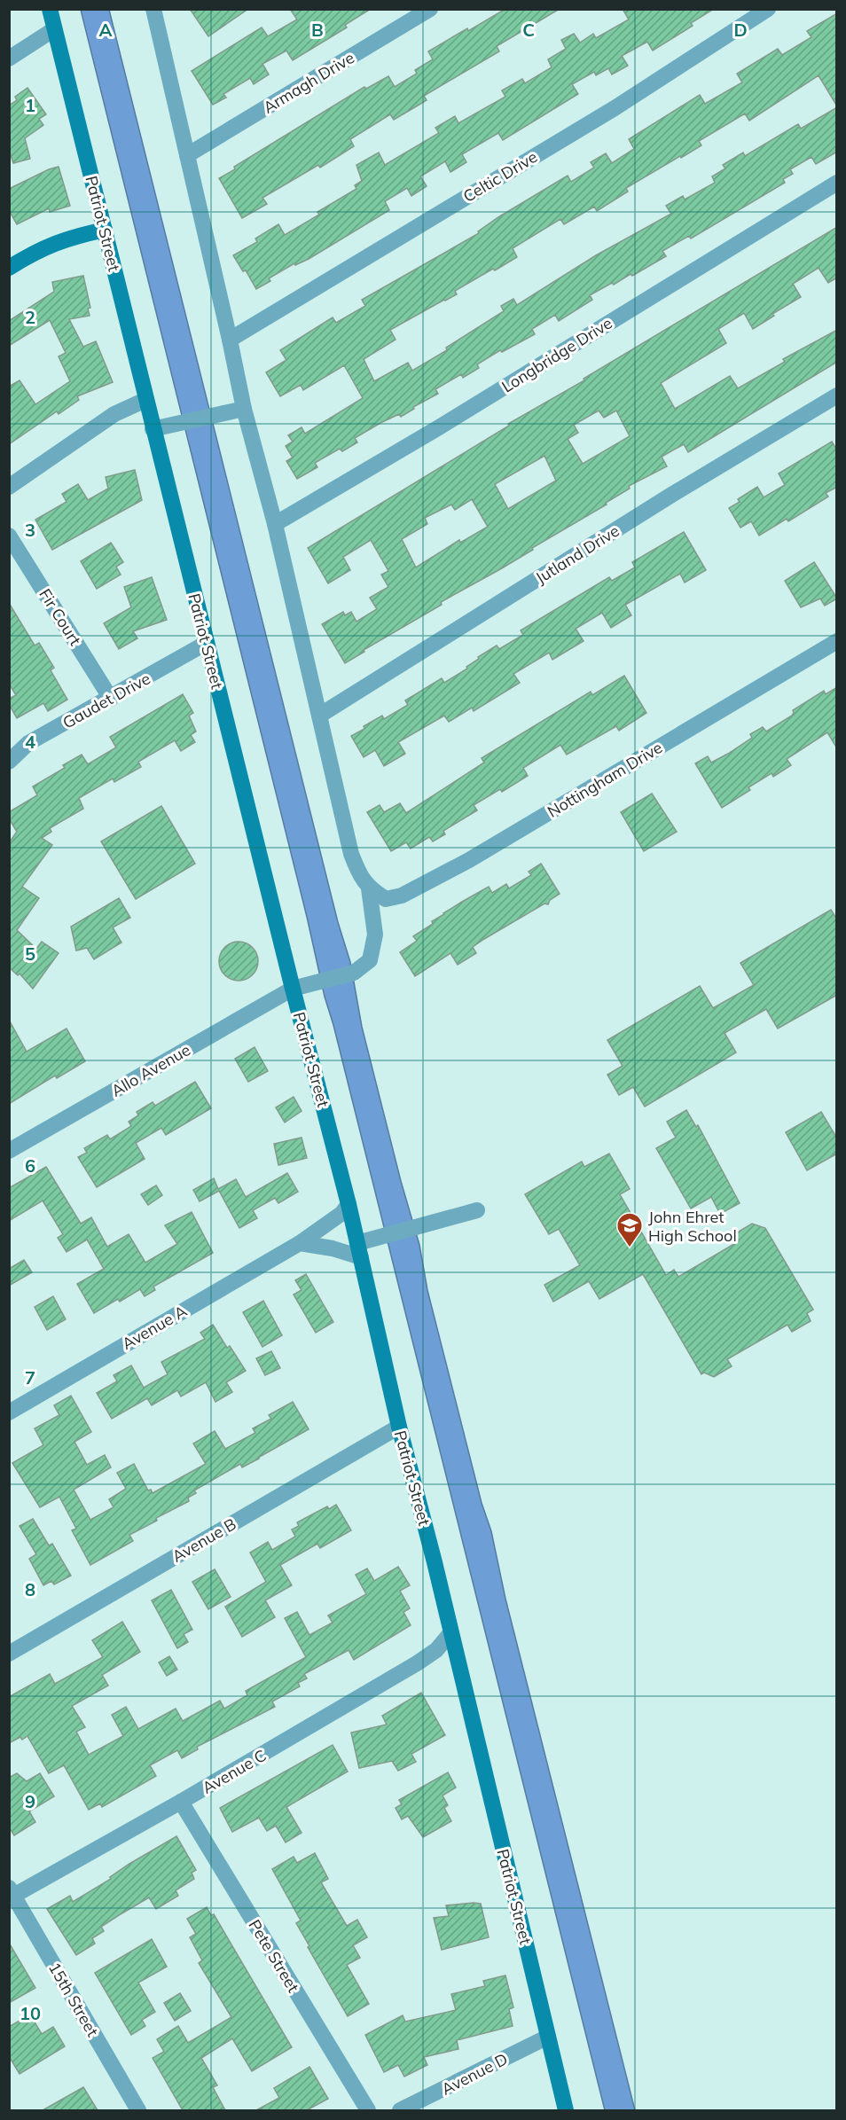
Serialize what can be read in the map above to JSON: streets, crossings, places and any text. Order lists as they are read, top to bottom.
{
  "streets": {
    "main road": ["Patriot Street"],
    "street": [
      "Armagh Drive",
      "Celtic Drive",
      "Longbridge Drive",
      "Jutland Drive",
      "Fir Court",
      "Gaudet Drive",
      "Nottingham Drive",
      "Allo Avenue",
      "Avenue A",
      "Avenue B",
      "Avenue C",
      "Pete Street",
      "15th Street",
      "Avenue D"
    ]
  },
  "crossings": [
    ["Patriot Street", "Gaudet Drive"],
    ["Patriot Street", "Allo Avenue"],
    ["Patriot Street", "Avenue A"],
    ["Patriot Street", "Avenue B"],
    ["Patriot Street", "Avenue C"],
    ["Patriot Street", "Avenue D"],
    ["Fir Court", "Gaudet Drive"],
    ["Nottingham Drive", "Allo Avenue"],
    ["Avenue C", "Pete Street"],
    ["Avenue C", "15th Street"]
  ],
  "places": {
    "school or university": ["John Ehret High School"]
  },
  "grid": {
    "columns": [
      "A",
      "B",
      "C",
      "D"
    ],
    "rows": [
      "1",
      "2",
      "3",
      "4",
      "5",
      "6",
      "7",
      "8",
      "9",
      "10"
    ]
  }
}
